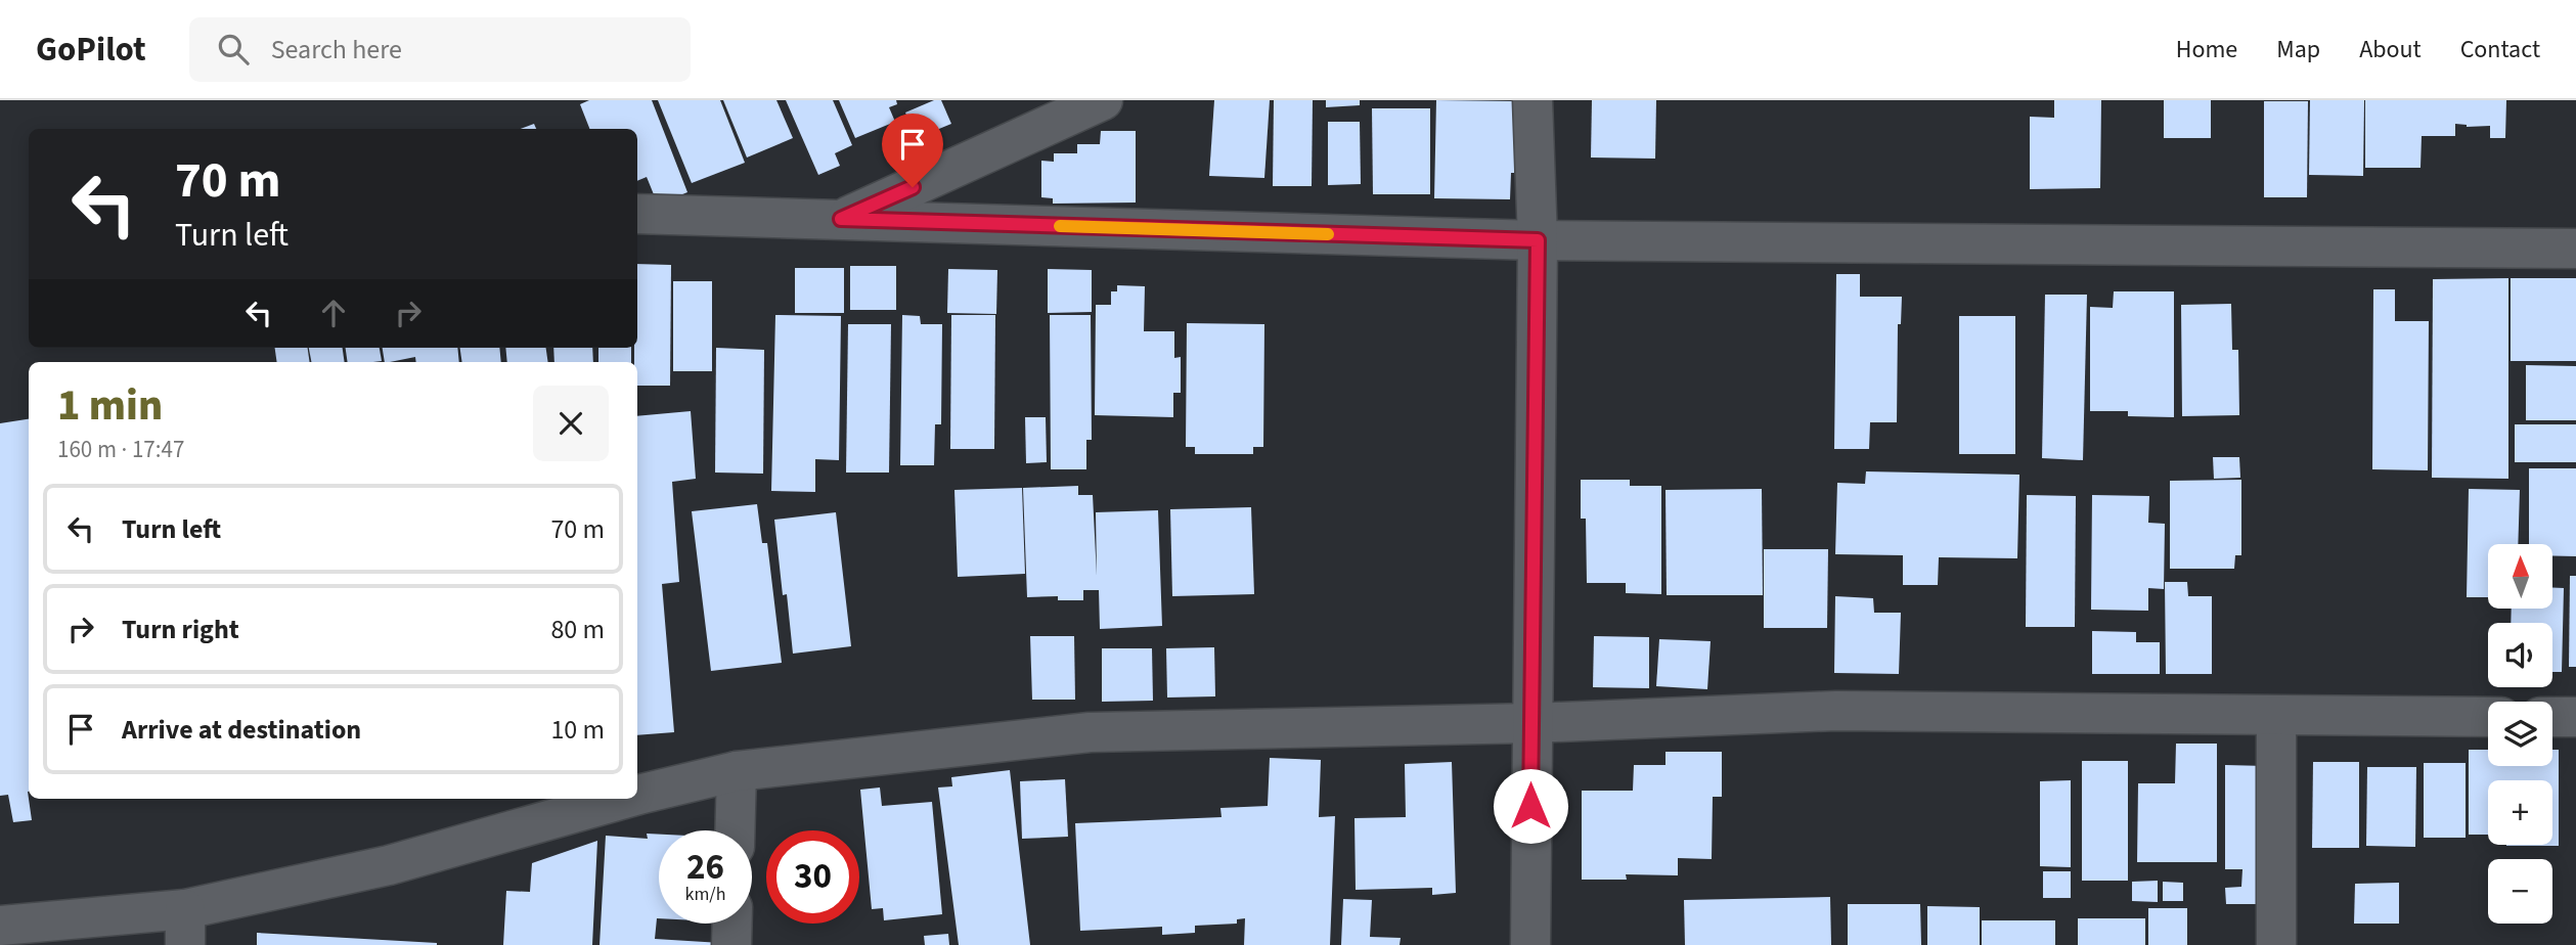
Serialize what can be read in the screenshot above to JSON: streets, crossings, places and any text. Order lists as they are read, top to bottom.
{
  "north": "top",
  "page": {
    "header": "GoPilot",
    "search": "Search here",
    "nav": [
      "Home",
      "Map",
      "About",
      "Contact"
    ],
    "turn": ["70 m", "Turn left"],
    "heading": ["1 min", "160 m · 17:47"],
    "list": [
      {
        "name": "Turn left",
        "value": "70 m"
      },
      {
        "name": "Turn right",
        "value": "80 m"
      },
      {
        "name": "Arrive at destination",
        "value": "10 m"
      }
    ],
    "map_buttons": ["+", "−"],
    "speed": "26 km/h",
    "limit": "30"
  }
}
